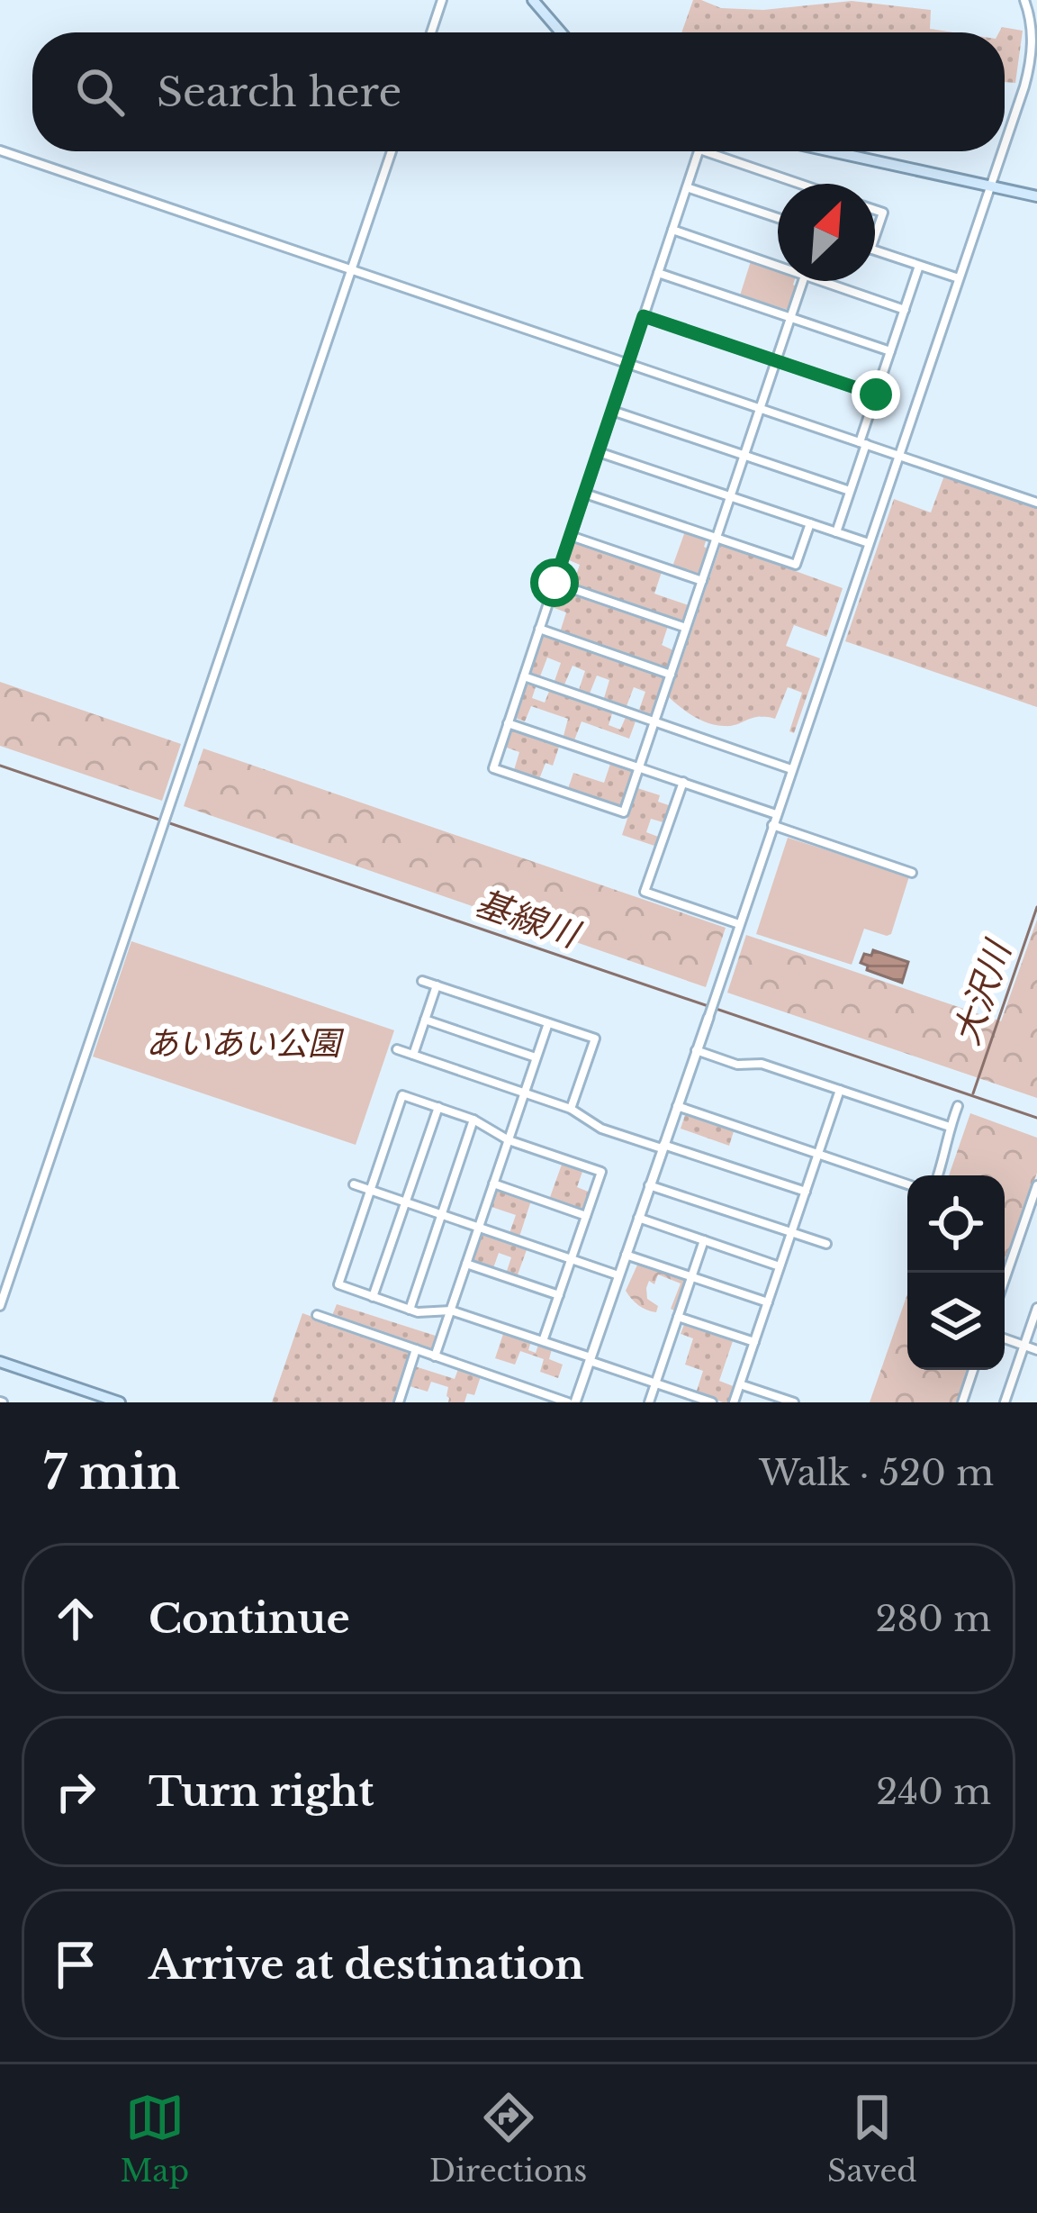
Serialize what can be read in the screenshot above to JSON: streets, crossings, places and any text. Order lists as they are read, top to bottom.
{
  "water": ["基線川", "大沢川"],
  "parks": ["あいあい公園"],
  "north": "top right",
  "page": {
    "search": "Search here",
    "heading": ["7 min", "Walk · 520 m"],
    "list": [
      ["Continue", "280 m"],
      ["Turn right", "240 m"],
      "Arrive at destination"
    ],
    "nav": ["Map", "Directions", "Saved"]
  }
}
